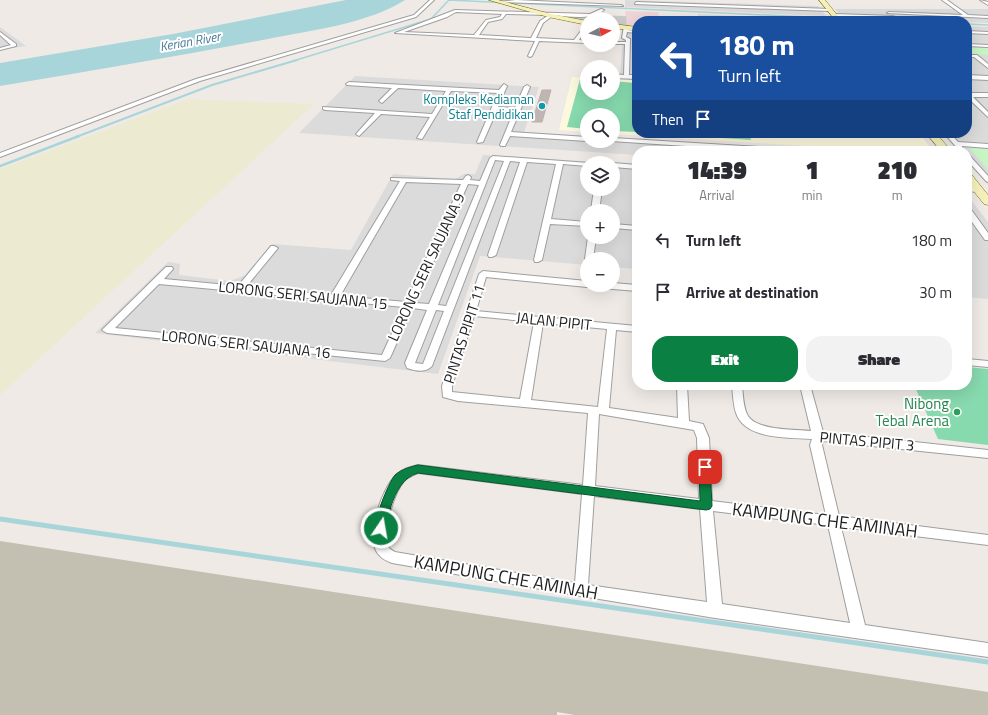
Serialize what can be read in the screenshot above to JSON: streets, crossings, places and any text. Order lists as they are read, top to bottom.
{
  "streets": {
    "street": [
      "LORONG SERI SAUJANA 9",
      "LORONG SERI SAUJANA 15",
      "JALAN PIPIT",
      "PINTAS PIPIT 11",
      "LORONG SERI SAUJANA 16",
      "PINTAS PIPIT 3",
      "KAMPUNG CHE AMINAH"
    ]
  },
  "crossings": [
    ["LORONG SERI SAUJANA 9", "LORONG SERI SAUJANA 15"],
    ["LORONG SERI SAUJANA 9", "LORONG SERI SAUJANA 16"],
    ["LORONG SERI SAUJANA 15", "LORONG SERI SAUJANA 16"],
    ["JALAN PIPIT", "PINTAS PIPIT 11"]
  ],
  "water": ["Kerian River"],
  "places": ["Kompleks Kediaman Staf Pendidikan", "Nibong Tebal Arena"],
  "north": "right",
  "page": {
    "map_buttons": ["+", "−"],
    "turn": ["180 m", "Turn left"],
    "then": "Then",
    "eta": [
      "14:39",
      "Arrival",
      "1",
      "min",
      "210",
      "m"
    ],
    "list": [
      {
        "name": "Turn left",
        "value": "180 m"
      },
      {
        "name": "Arrive at destination",
        "value": "30 m"
      }
    ],
    "buttons": ["Exit", "Share"]
  }
}
